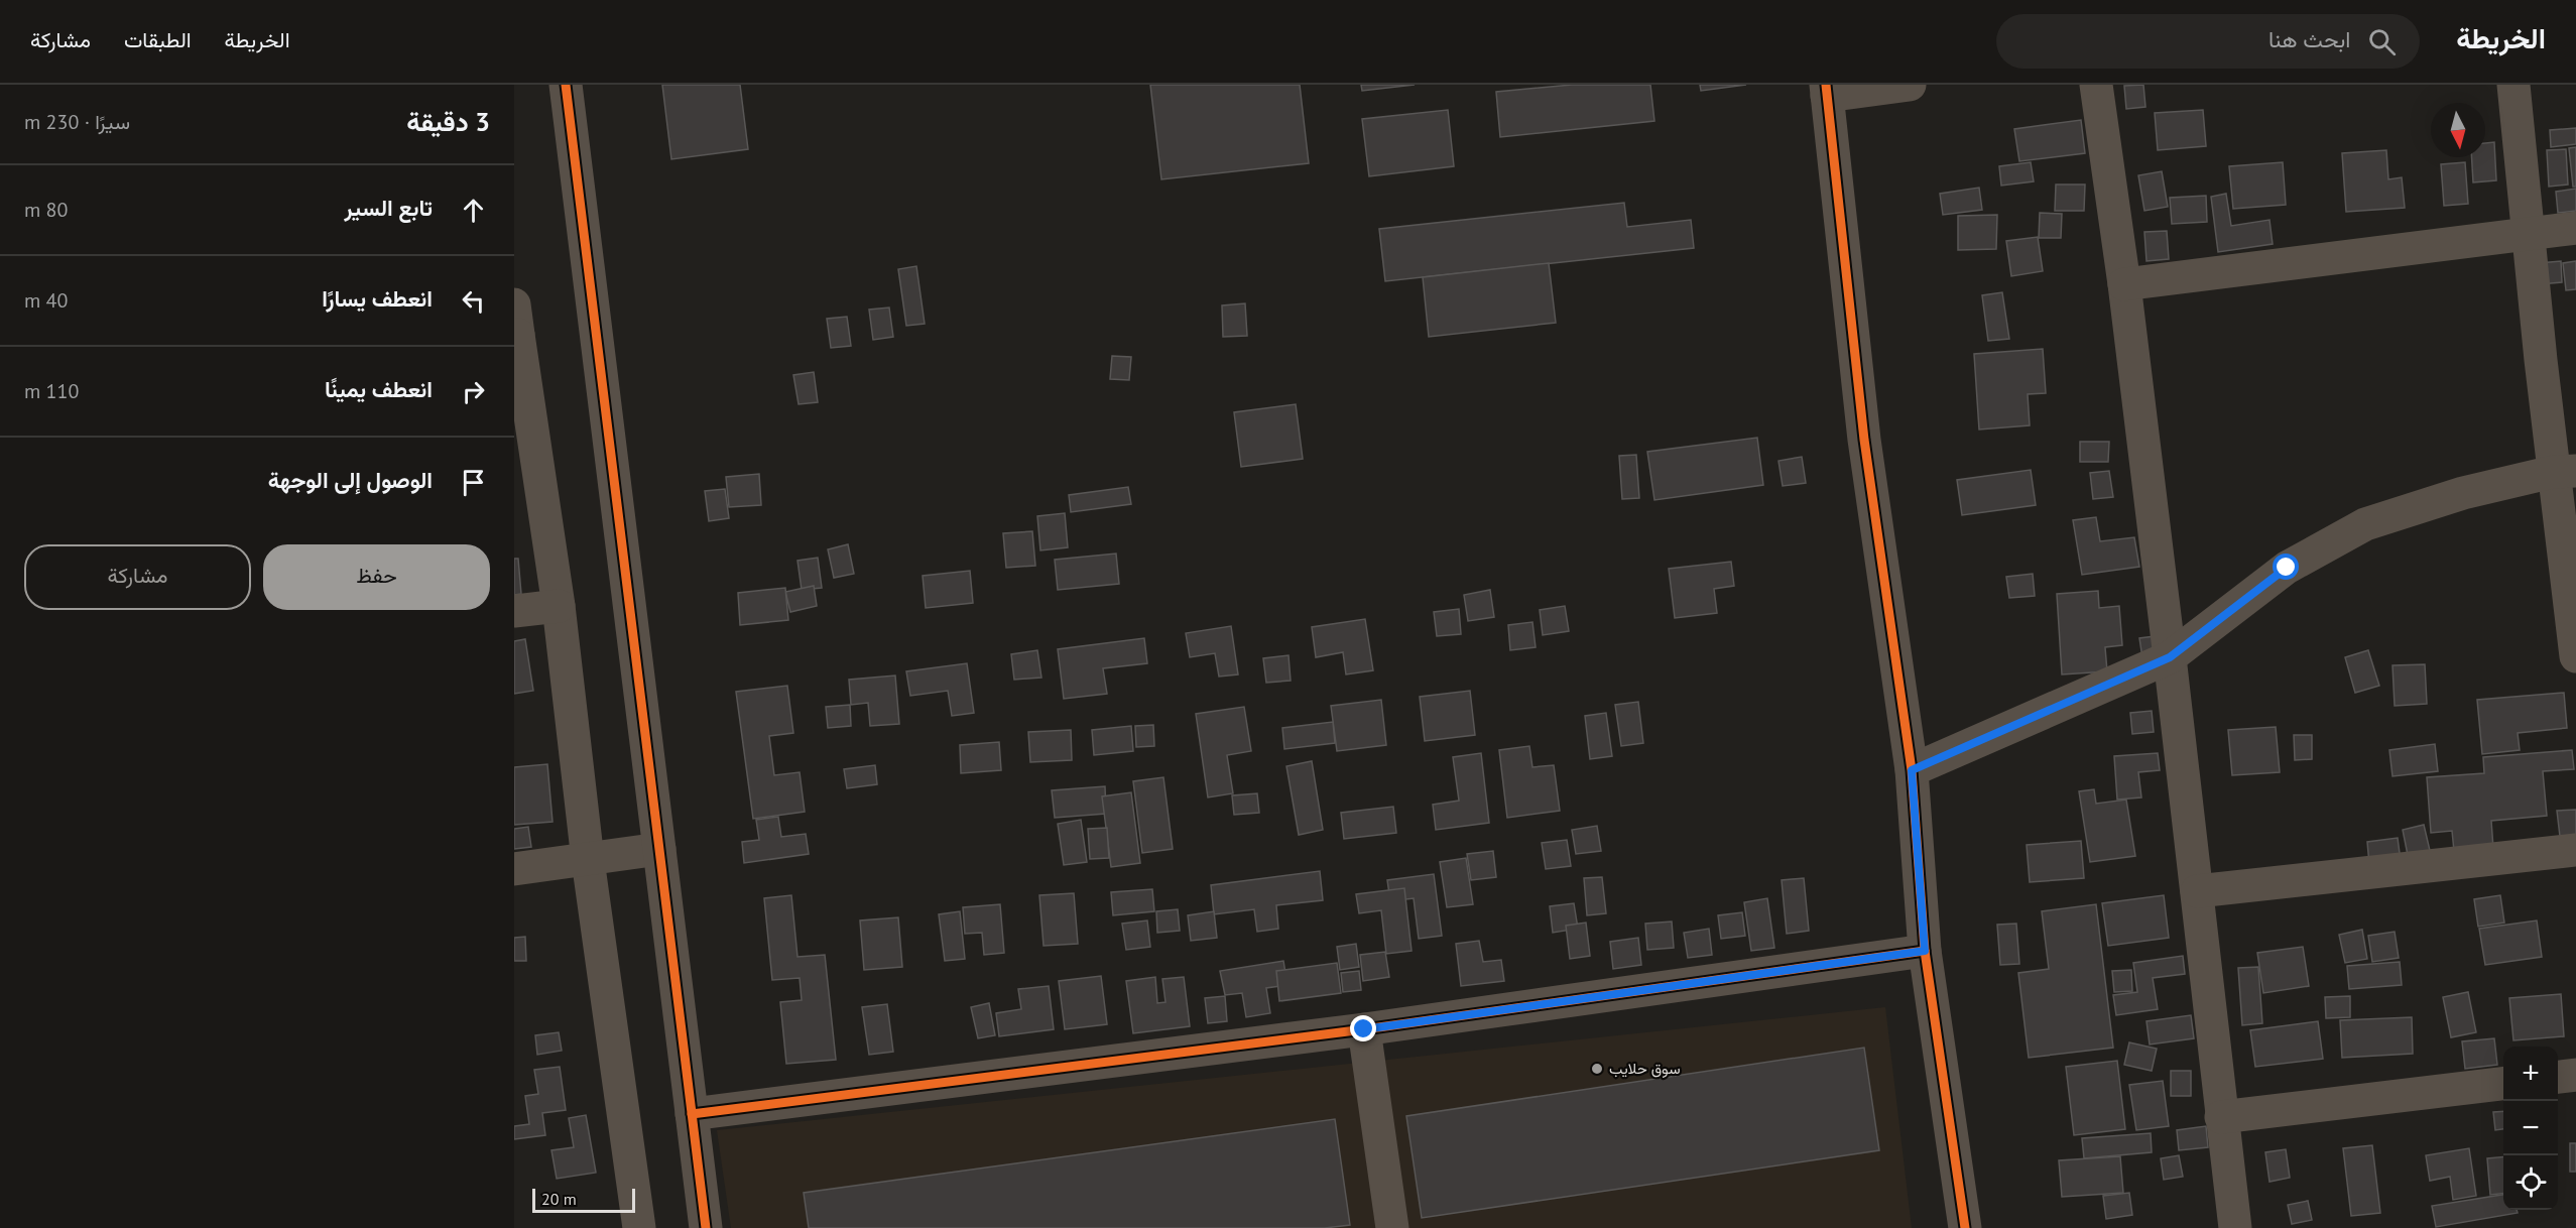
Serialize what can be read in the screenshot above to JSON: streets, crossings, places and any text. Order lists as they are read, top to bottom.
{
  "places": ["سوق حلايب"],
  "scale_bar": "20 m",
  "north": "bottom",
  "page": {
    "header": "الخريطة",
    "search": "ابحث هنا",
    "nav": ["الخريطة", "الطبقات", "مشاركة"],
    "heading": ["3 دقيقة", "سيرًا · 230 m"],
    "list": [
      ["تابع السير", "80 m"],
      ["انعطف يسارًا", "40 m"],
      ["انعطف يمينًا", "110 m"],
      "الوصول إلى الوجهة"
    ],
    "buttons": ["حفظ", "مشاركة"],
    "map_buttons": ["+", "−"],
    "scale": "20 m"
  }
}
